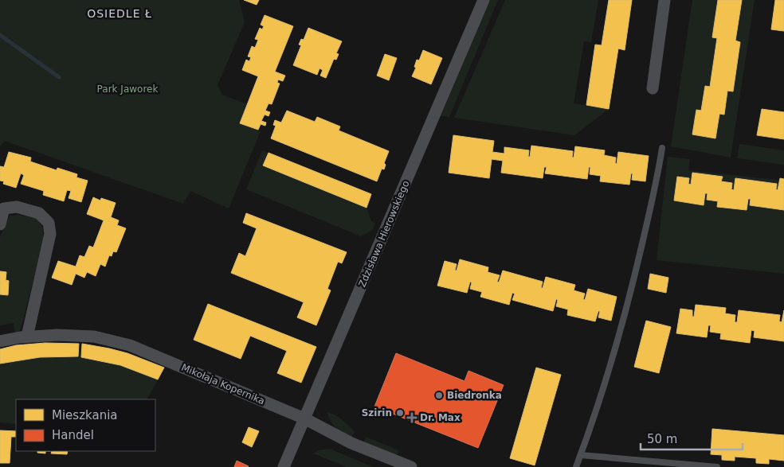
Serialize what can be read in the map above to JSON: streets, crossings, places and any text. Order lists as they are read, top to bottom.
{
  "streets": {
    "street": ["Zdzisława Hierowskiego", "Mikołaja Kopernika"]
  },
  "crossings": [
    ["Zdzisława Hierowskiego", "Mikołaja Kopernika"]
  ],
  "districts": ["OSIEDLE Ł"],
  "parks": ["Park Jaworek"],
  "places": {
    "other": ["Biedronka", "Szirin"],
    "health": ["Dr. Max"]
  },
  "legend": ["Mieszkania", "Handel"],
  "scale_bar": "50 m"
}
